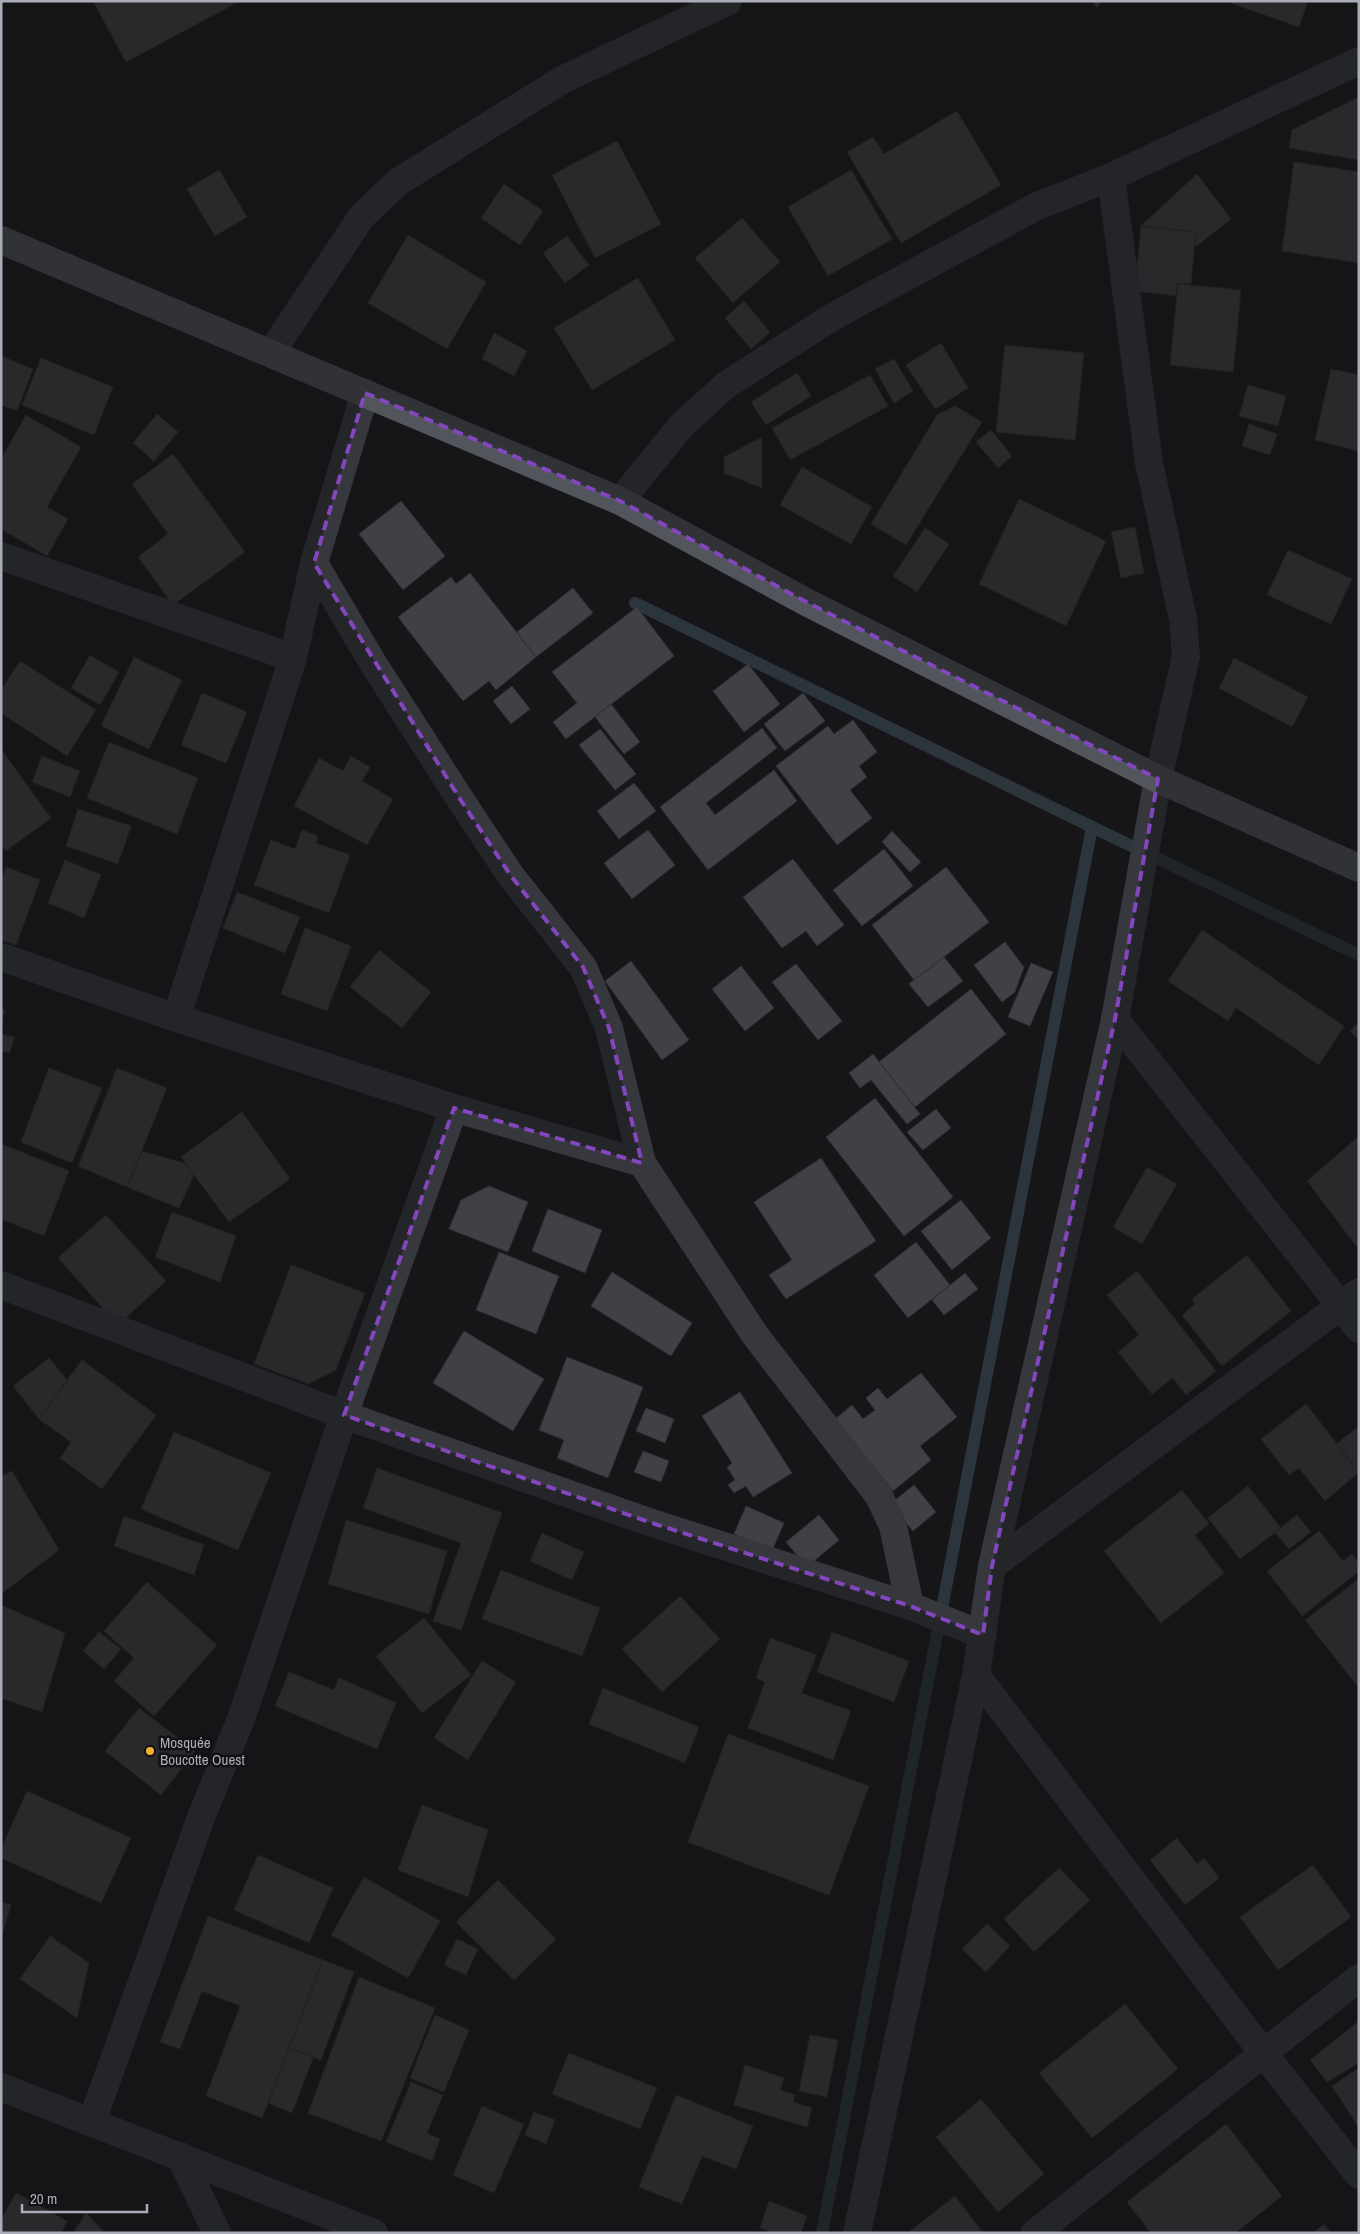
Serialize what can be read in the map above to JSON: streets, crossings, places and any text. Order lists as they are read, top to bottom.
{
  "places": ["Mosquée Boucotte Ouest"],
  "scale_bar": "20 m"
}
